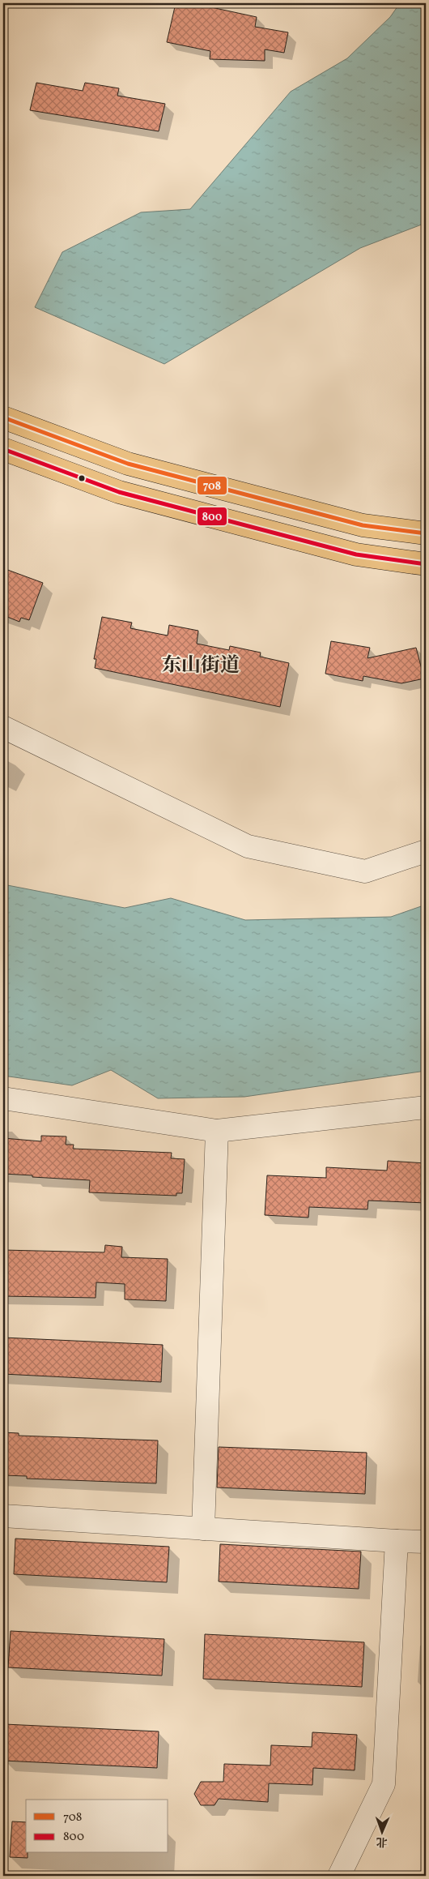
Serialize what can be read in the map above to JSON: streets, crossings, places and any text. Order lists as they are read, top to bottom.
{
  "districts": ["东山街道"],
  "lines": ["transit line 708", "transit line 800"],
  "legend": ["708", "800"],
  "north": "bottom"
}
